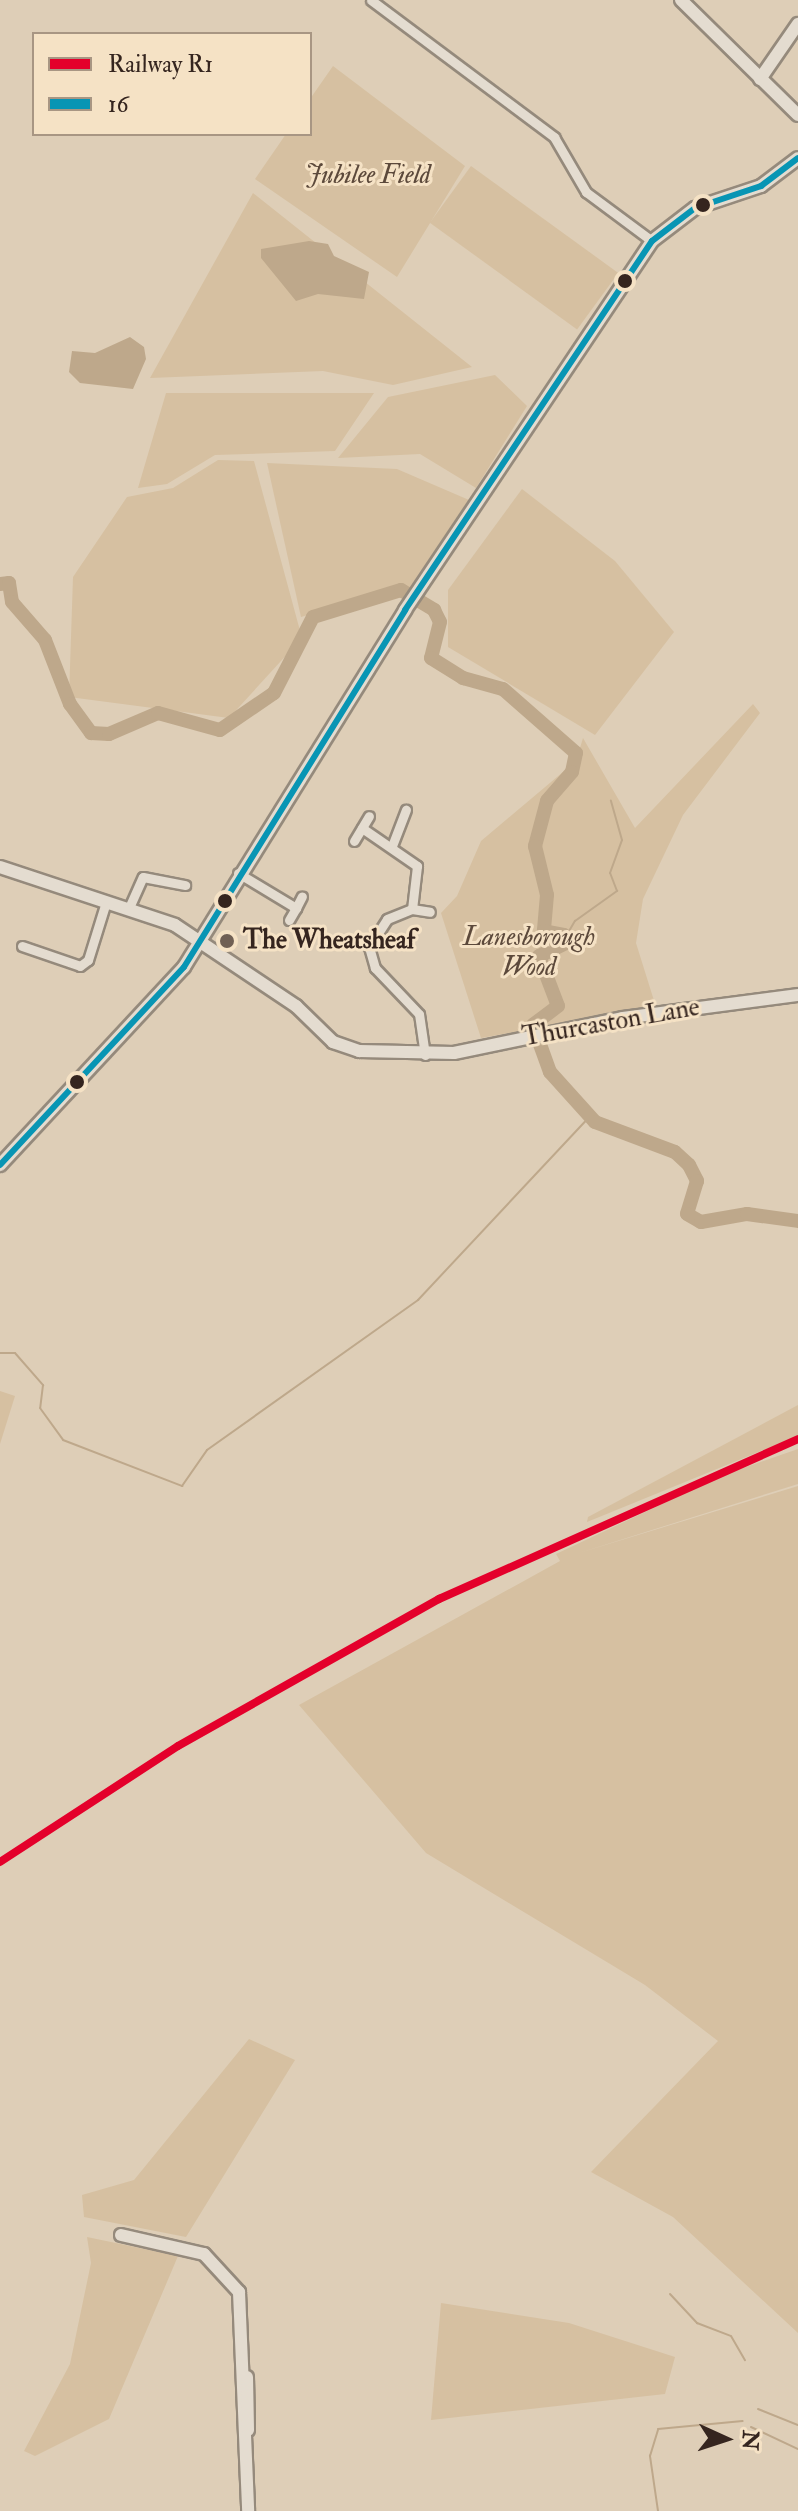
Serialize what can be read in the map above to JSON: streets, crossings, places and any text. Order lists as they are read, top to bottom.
{
  "streets": {
    "street": ["Thurcaston Lane"]
  },
  "parks": ["Jubilee Field", "Lanesborough Wood"],
  "places": ["The Wheatsheaf"],
  "lines": ["transit line 16", "rail line R1"],
  "legend": ["Railway R1", "16"],
  "north": "right"
}
